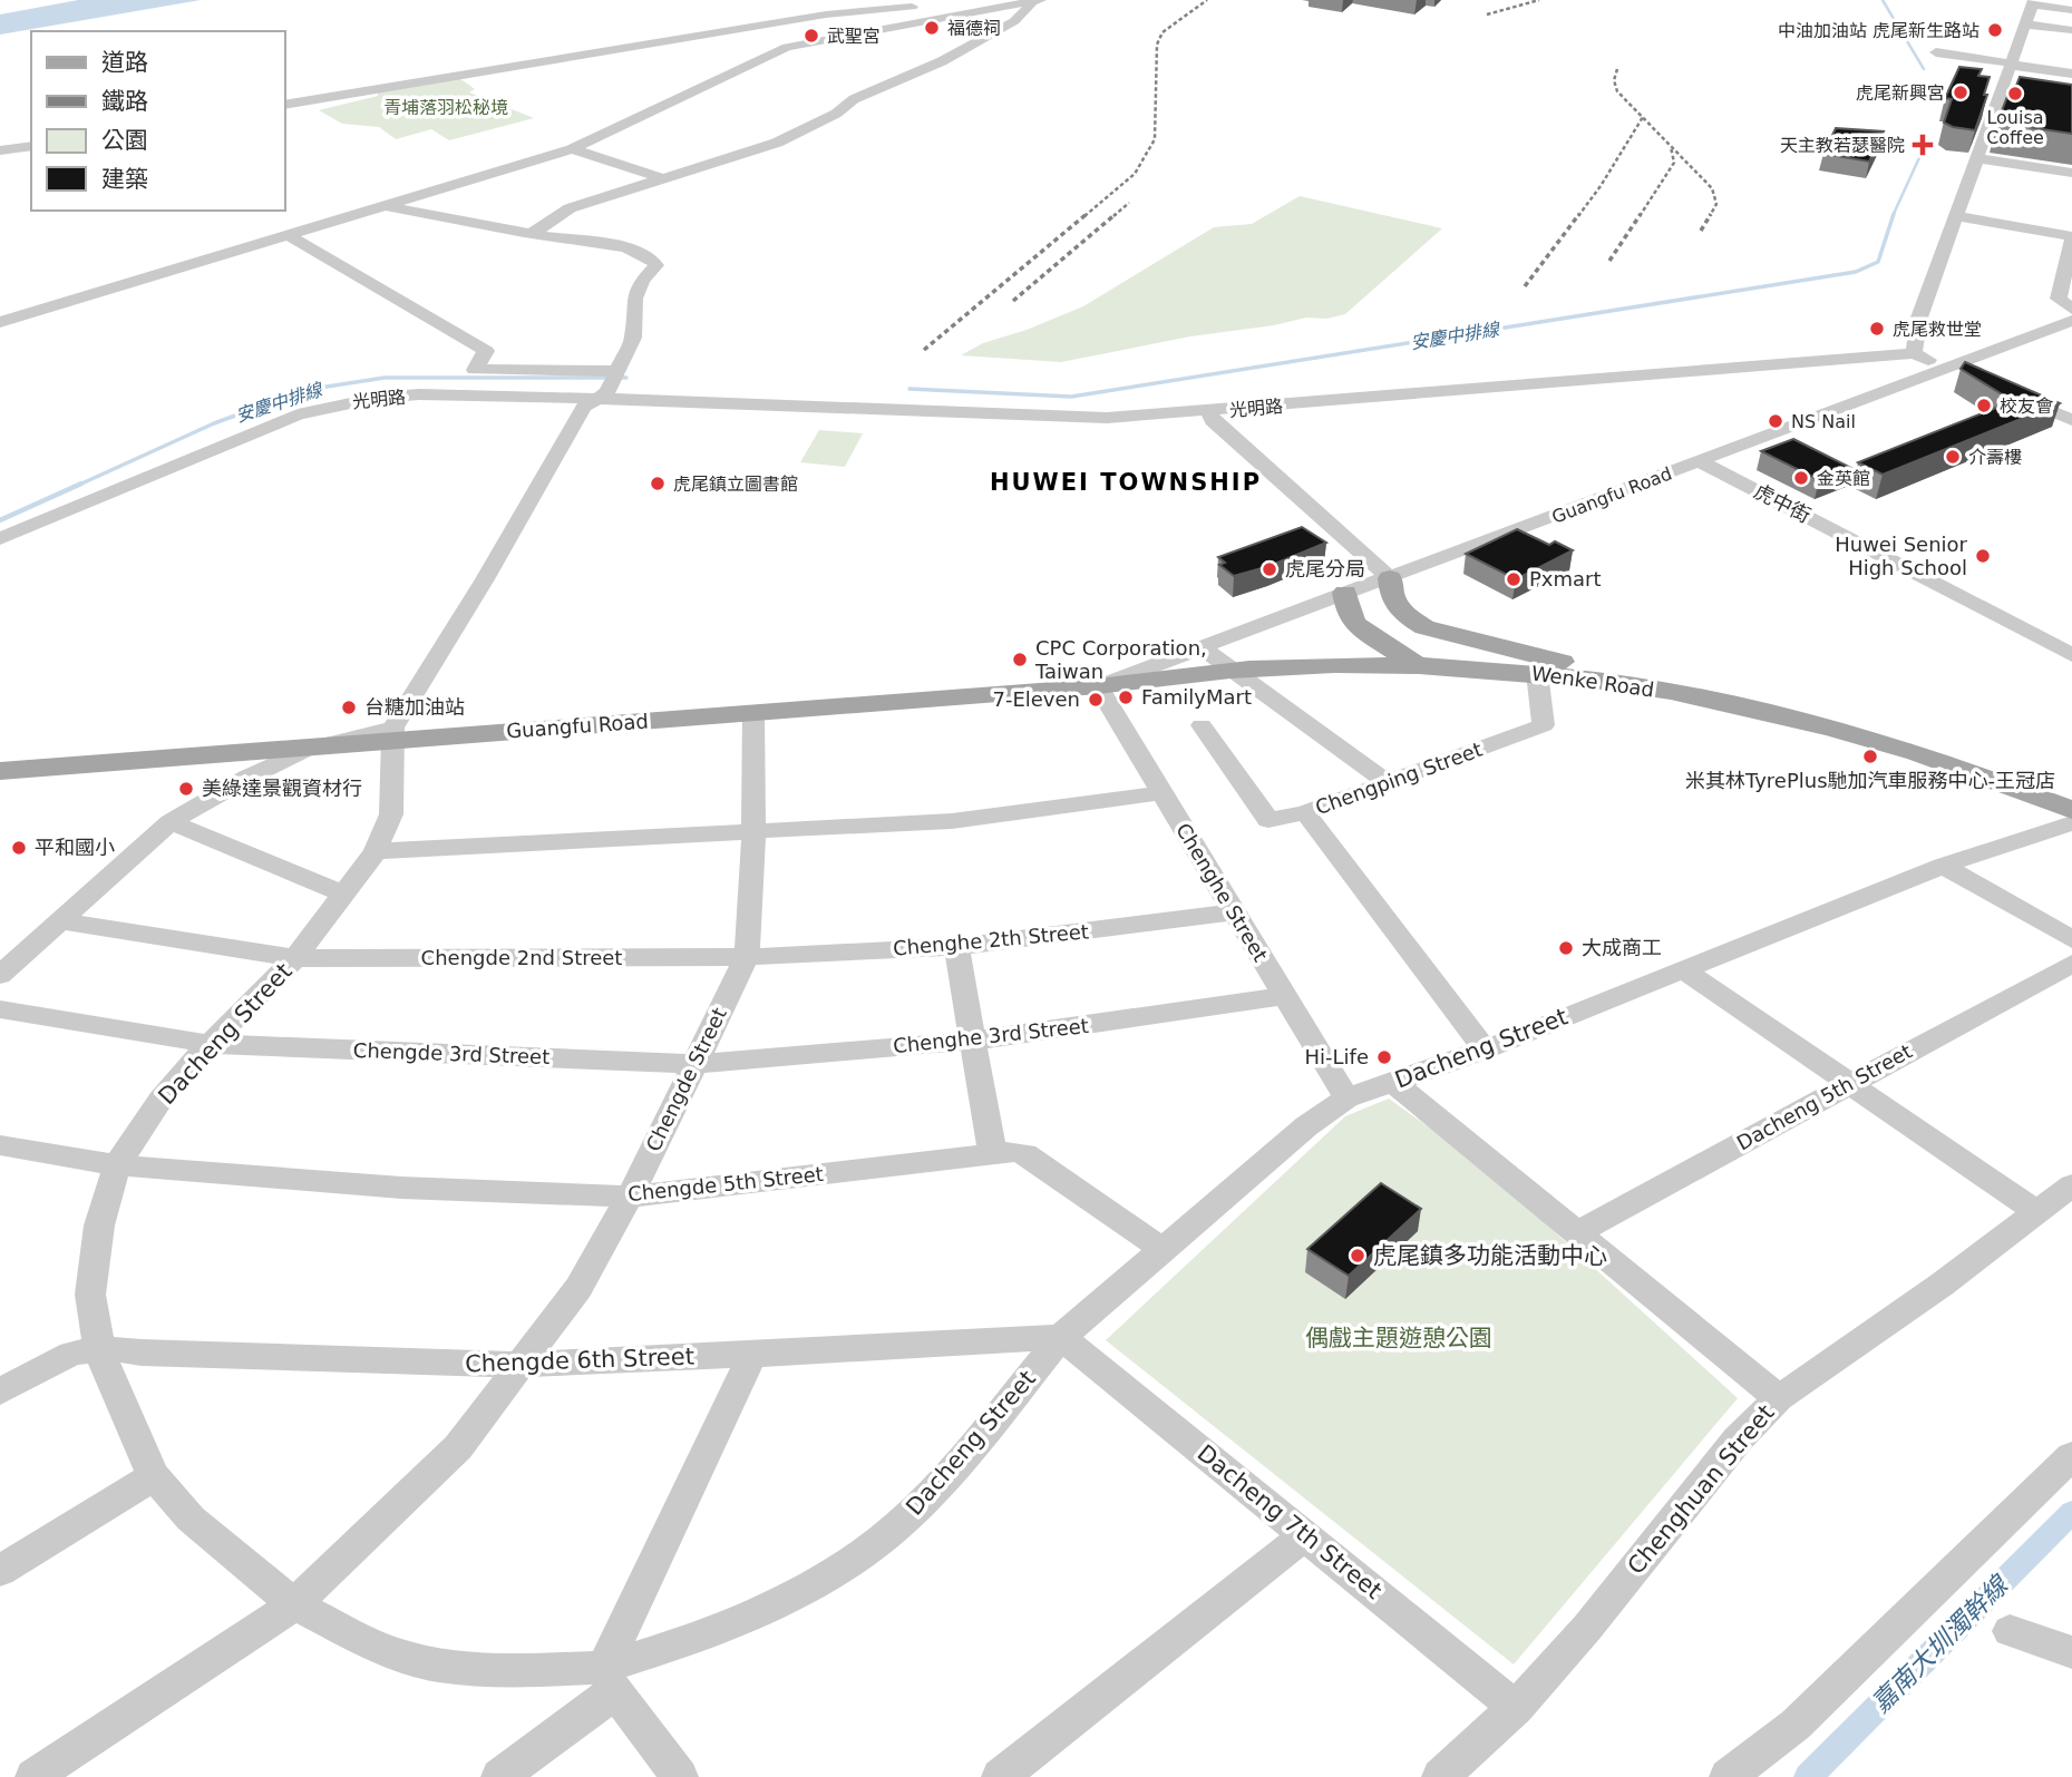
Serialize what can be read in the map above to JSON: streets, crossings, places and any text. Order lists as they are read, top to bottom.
{
  "streets": {
    "main road": ["Guangfu Road", "Wenke Road"],
    "street": [
      "光明路",
      "虎中街",
      "Chengping Street",
      "Chenghe Street",
      "Chenghe 2th Street",
      "Chengde 2nd Street",
      "Dacheng Street",
      "Chenghe 3rd Street",
      "Chengde 3rd Street",
      "Chengde Street",
      "Dacheng 5th Street",
      "Chengde 5th Street",
      "Chengde 6th Street",
      "Chenghuan Street",
      "Dacheng 7th Street"
    ]
  },
  "crossings": [
    ["Guangfu Road", "虎中街"],
    ["Guangfu Road", "Wenke Road"],
    ["Guangfu Road", "Chenghe Street"],
    ["Guangfu Road", "Dacheng Street"],
    ["Guangfu Road", "Chengde Street"],
    ["Wenke Road", "Chengping Street"],
    ["Wenke Road", "Chenghe Street"],
    ["Chengping Street", "Dacheng Street"],
    ["Chenghe Street", "Chenghe 2th Street"],
    ["Chenghe Street", "Dacheng Street"],
    ["Chenghe Street", "Chenghe 3rd Street"],
    ["Chenghe 2th Street", "Chengde 2nd Street"],
    ["Chenghe 2th Street", "Chengde Street"],
    ["Chengde 2nd Street", "Dacheng Street"],
    ["Chengde 2nd Street", "Chengde Street"],
    ["Dacheng Street", "Chengde 3rd Street"],
    ["Dacheng Street", "Chengde Street"],
    ["Dacheng Street", "Chengde 5th Street"],
    ["Dacheng Street", "Chengde 6th Street"],
    ["Dacheng Street", "Dacheng 7th Street"],
    ["Chenghe 3rd Street", "Chengde 3rd Street"],
    ["Chenghe 3rd Street", "Chengde Street"],
    ["Chengde 3rd Street", "Chengde Street"],
    ["Chengde Street", "Chengde 5th Street"],
    ["Chengde Street", "Chengde 6th Street"],
    ["Chengde 6th Street", "Dacheng 7th Street"],
    ["Chenghuan Street", "Dacheng 7th Street"]
  ],
  "districts": ["HUWEI TOWNSHIP"],
  "water": ["安慶中排線", "嘉南大圳濁幹線"],
  "parks": ["青埔落羽松秘境", "偶戲主題遊憩公園"],
  "places": {
    "other": [
      "福德祠",
      "中油加油站 虎尾新生路站",
      "武聖宮",
      "虎尾新興宮",
      "Louisa Coffee",
      "虎尾救世堂",
      "校友會",
      "NS Nail",
      "介壽樓",
      "金英館",
      "虎尾鎮立圖書館",
      "Huwei Senior High School",
      "虎尾分局",
      "Pxmart",
      "CPC Corporation, Taiwan",
      "FamilyMart",
      "7-Eleven",
      "台糖加油站",
      "米其林TyrePlus馳加汽車服務中心-王冠店",
      "美綠達景觀資材行",
      "平和國小",
      "大成商工",
      "Hi-Life",
      "虎尾鎮多功能活動中心"
    ],
    "health": ["天主教若瑟醫院"]
  },
  "legend": [
    "道路",
    "鐵路",
    "公園",
    "建築"
  ]
}
